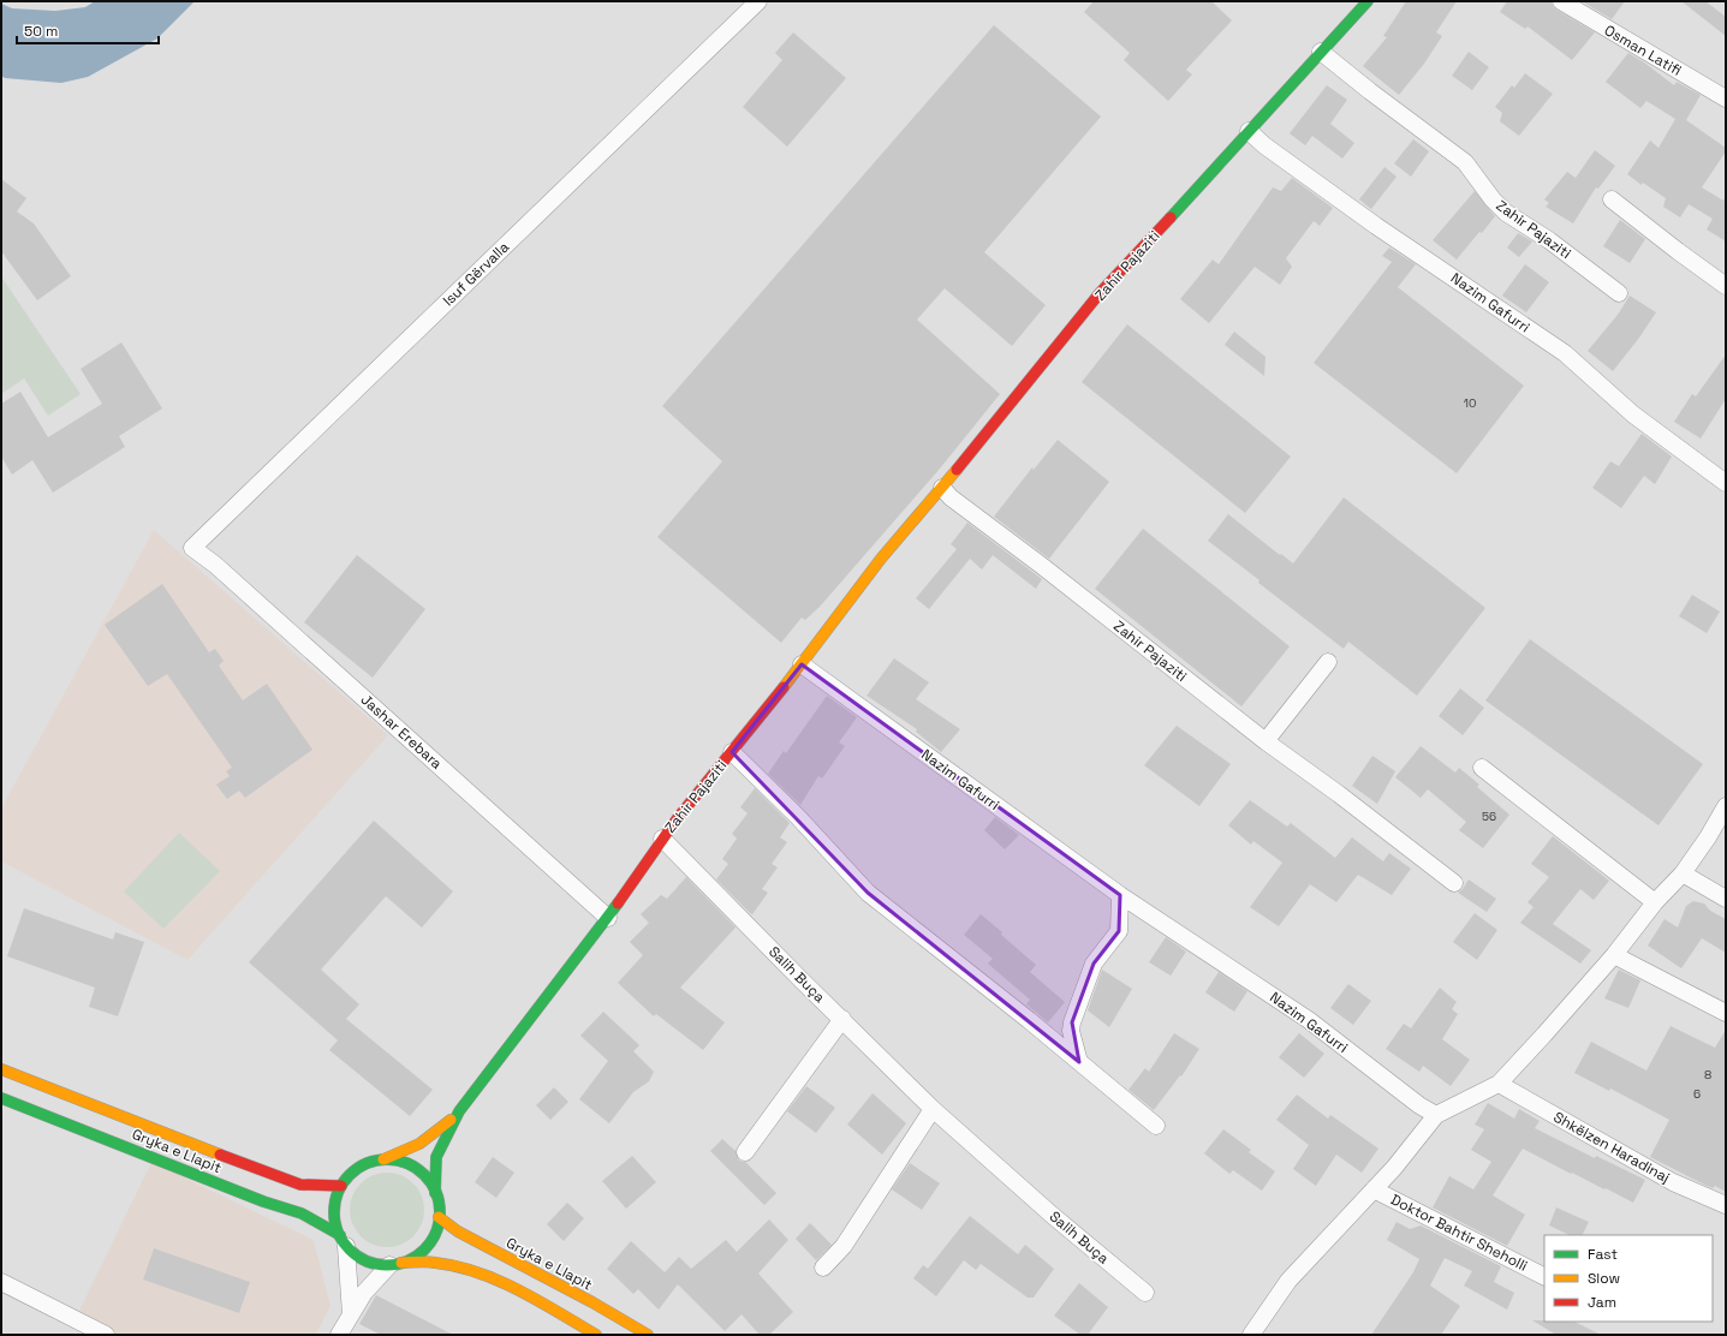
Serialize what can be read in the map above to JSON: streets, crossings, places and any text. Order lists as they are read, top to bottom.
{
  "streets": {
    "main road": ["Zahir Pajaziti", "Gryka e Llapit"],
    "street": [
      "Osman Latifi",
      "Isuf Gërvalla",
      "Nazim Gafurri",
      "Jashar Erebara",
      "Salih Buça",
      "Shkëlzen Haradinaj",
      "Doktor Bahtir Sheholli"
    ]
  },
  "crossings": [
    ["Zahir Pajaziti", "Nazim Gafurri"],
    ["Zahir Pajaziti", "Jashar Erebara"],
    ["Zahir Pajaziti", "Salih Buça"],
    ["Zahir Pajaziti", "Gryka e Llapit"],
    ["Isuf Gërvalla", "Jashar Erebara"],
    ["Nazim Gafurri", "Doktor Bahtir Sheholli"]
  ],
  "house_numbers": [
    "10",
    "56",
    "8",
    "6"
  ],
  "legend": ["Fast", "Slow", "Jam"],
  "scale_bar": "50 m"
}
